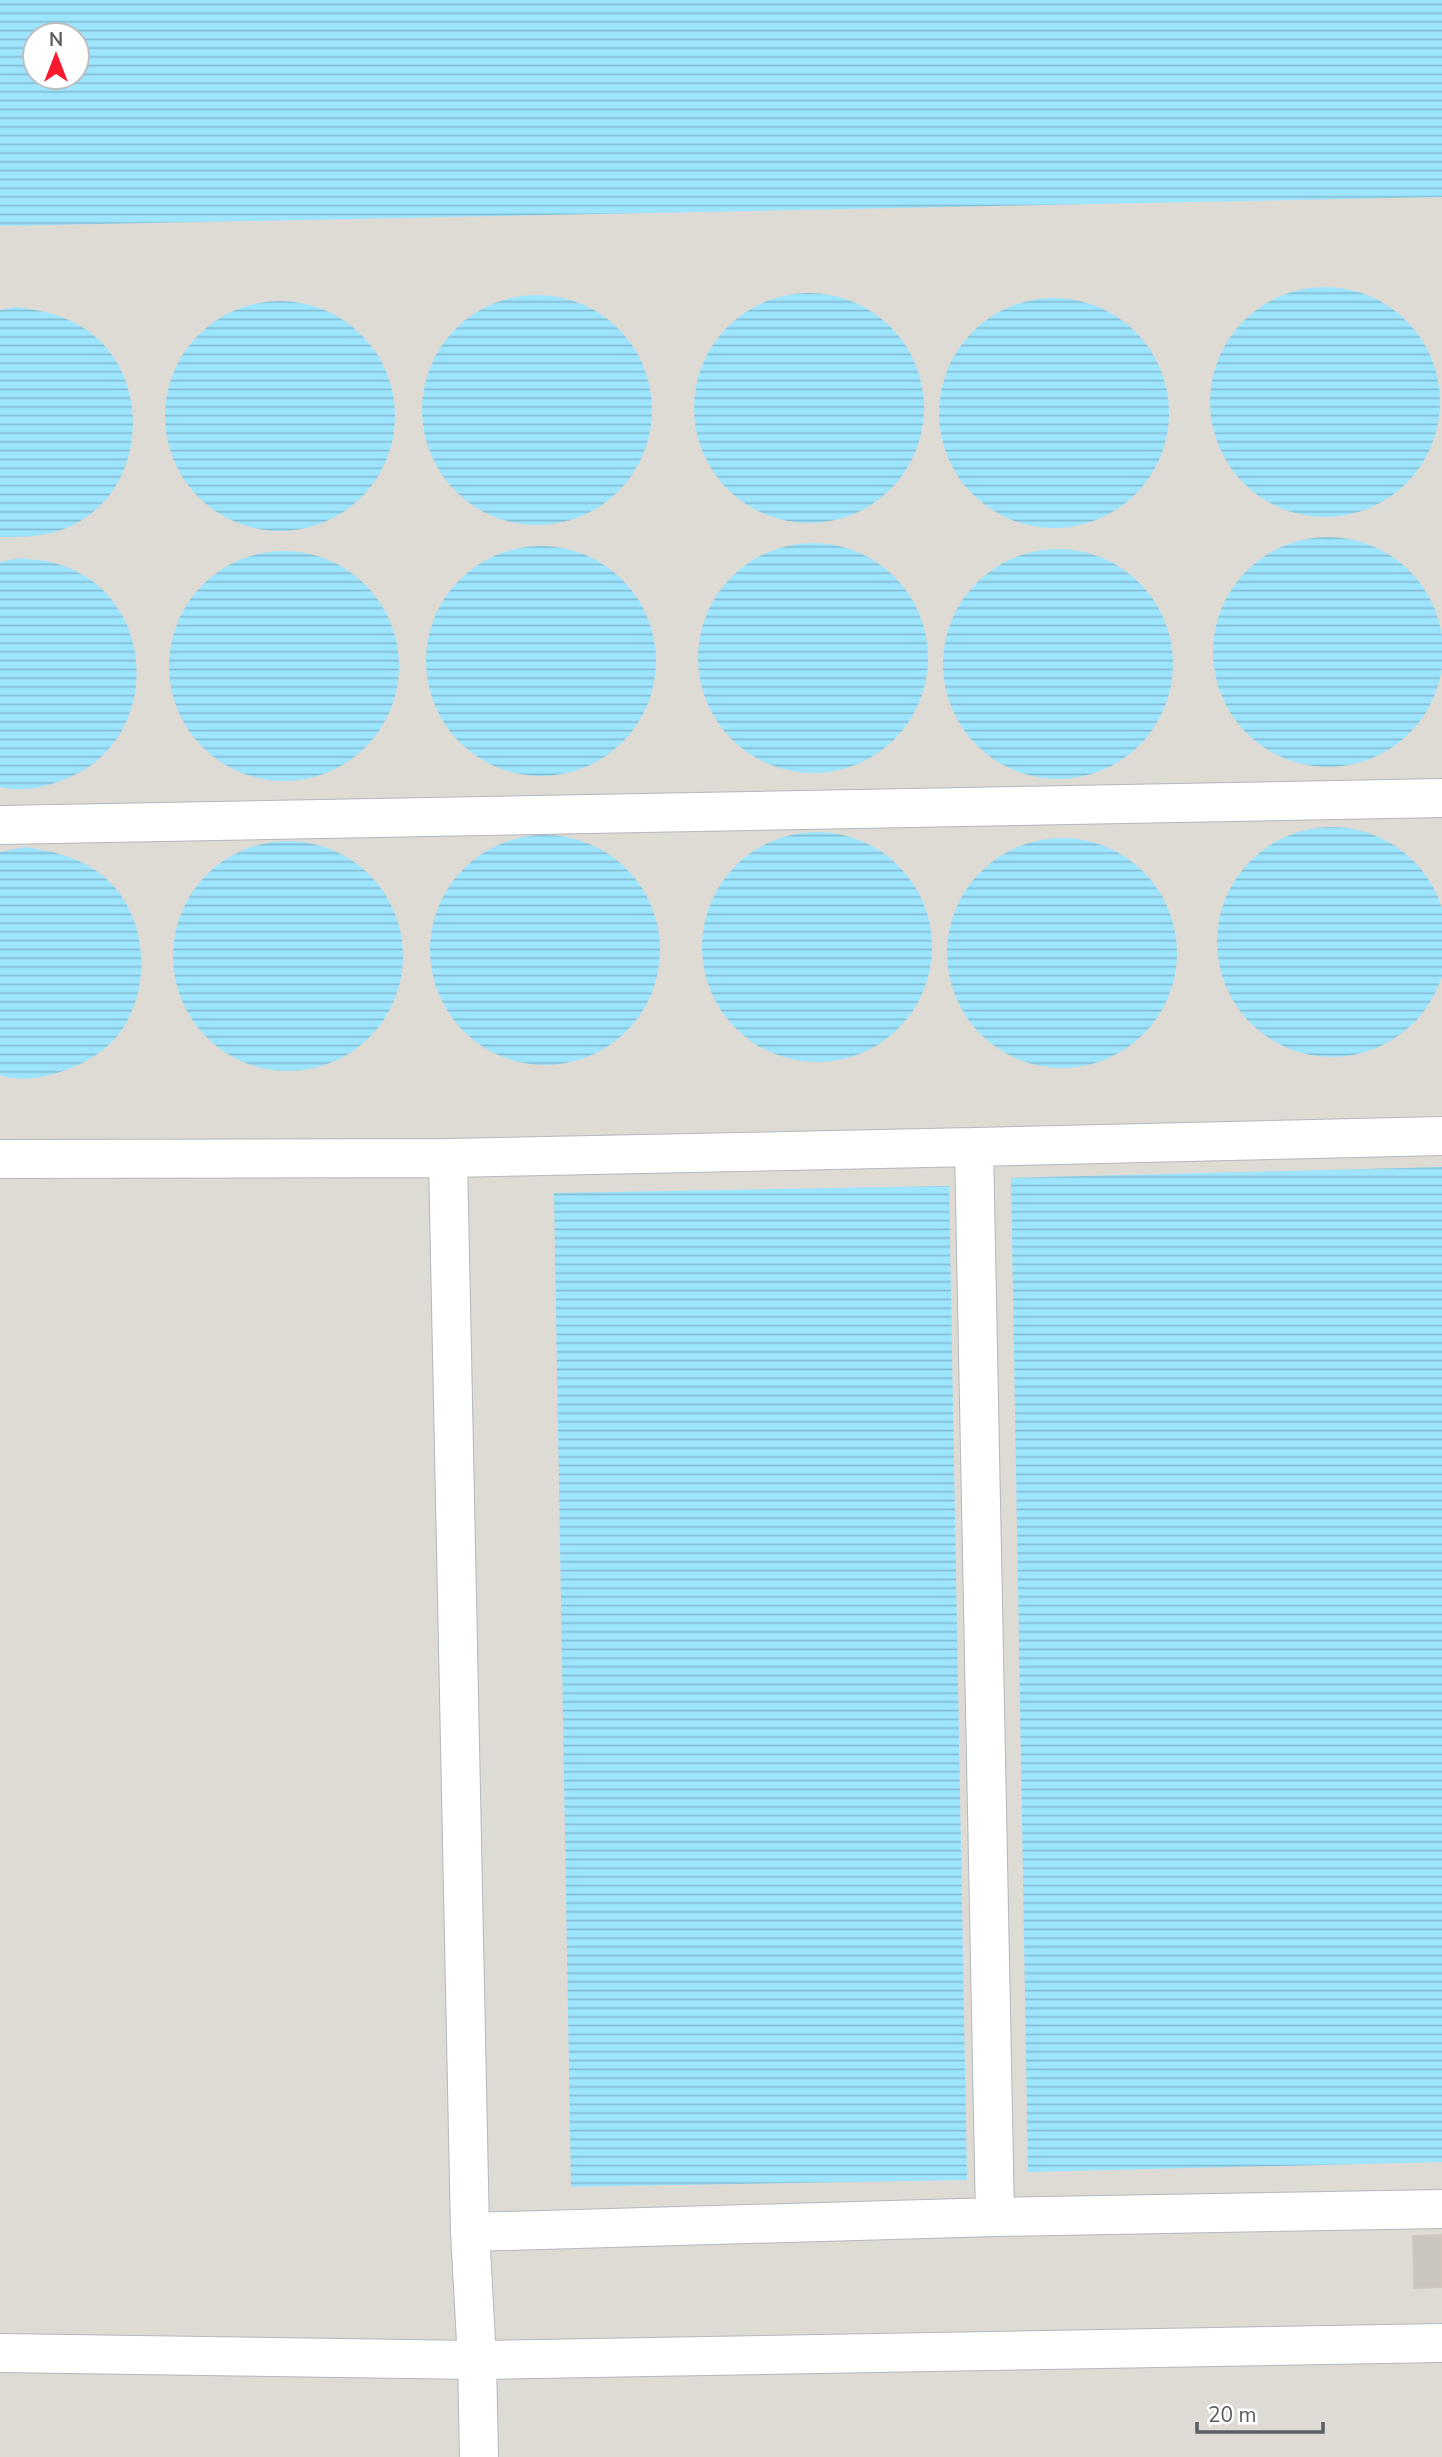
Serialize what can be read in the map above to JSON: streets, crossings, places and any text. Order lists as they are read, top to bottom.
{
  "scale_bar": "20 m",
  "north": "top"
}
